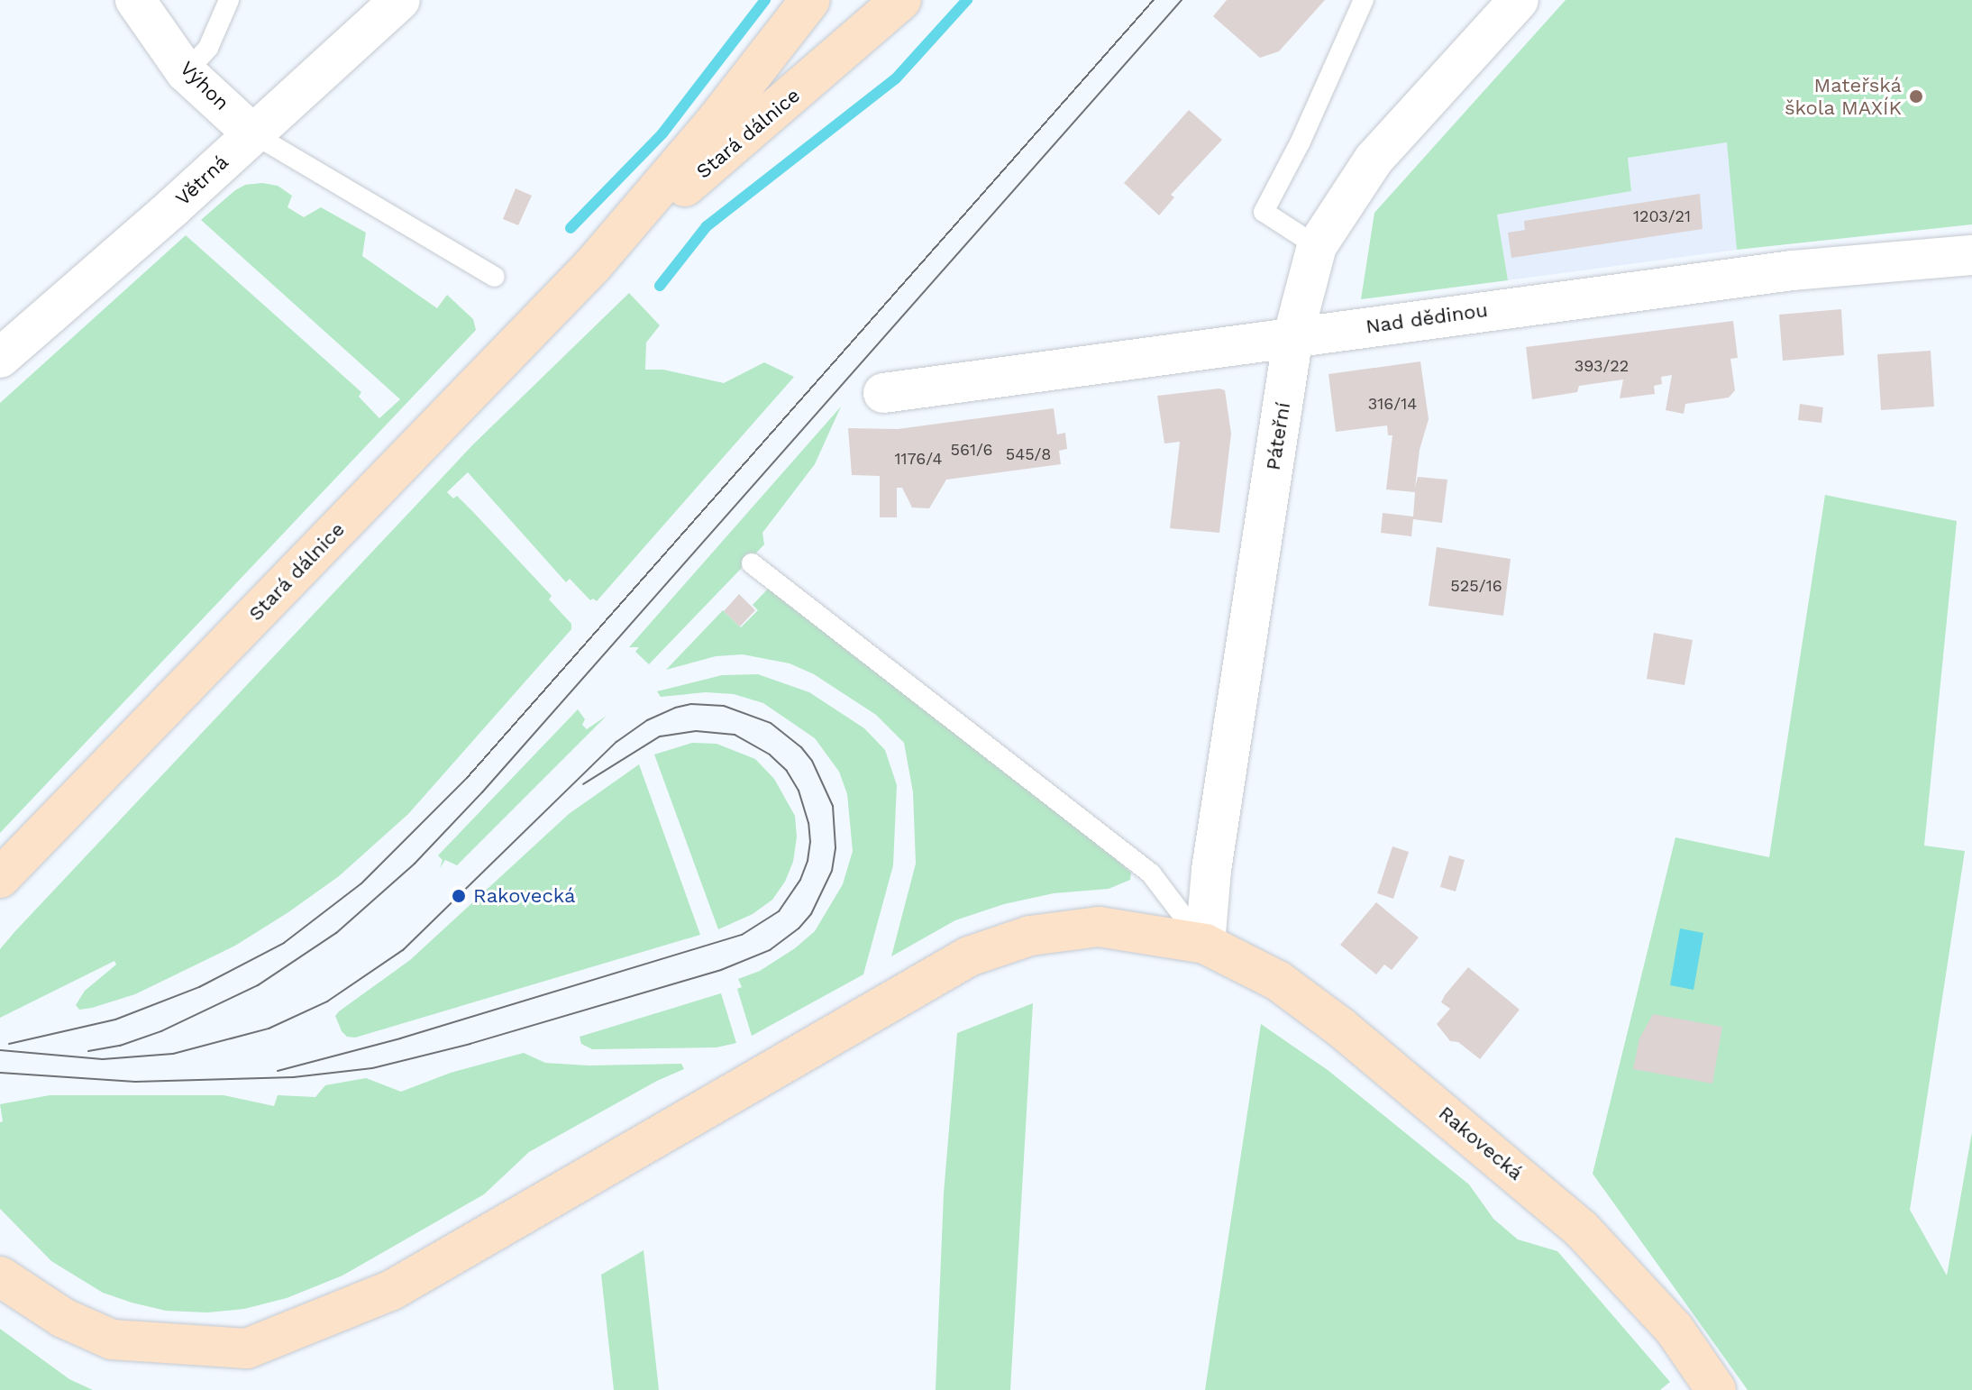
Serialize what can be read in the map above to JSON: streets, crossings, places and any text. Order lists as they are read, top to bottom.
{
  "streets": {
    "main road": ["Stará dálnice", "Rakovecká"],
    "street": [
      "Výhon",
      "Větrná",
      "Nad dědinou",
      "Páteřní"
    ]
  },
  "crossings": [
    ["Výhon", "Větrná"],
    ["Nad dědinou", "Páteřní"],
    ["Páteřní", "Rakovecká"]
  ],
  "places": ["Mateřská škola MAXÍK", "Rakovecká"],
  "house_numbers": [
    "1203/21",
    "393/22",
    "316/14",
    "561/6",
    "545/8",
    "1176/4",
    "525/16"
  ]
}
